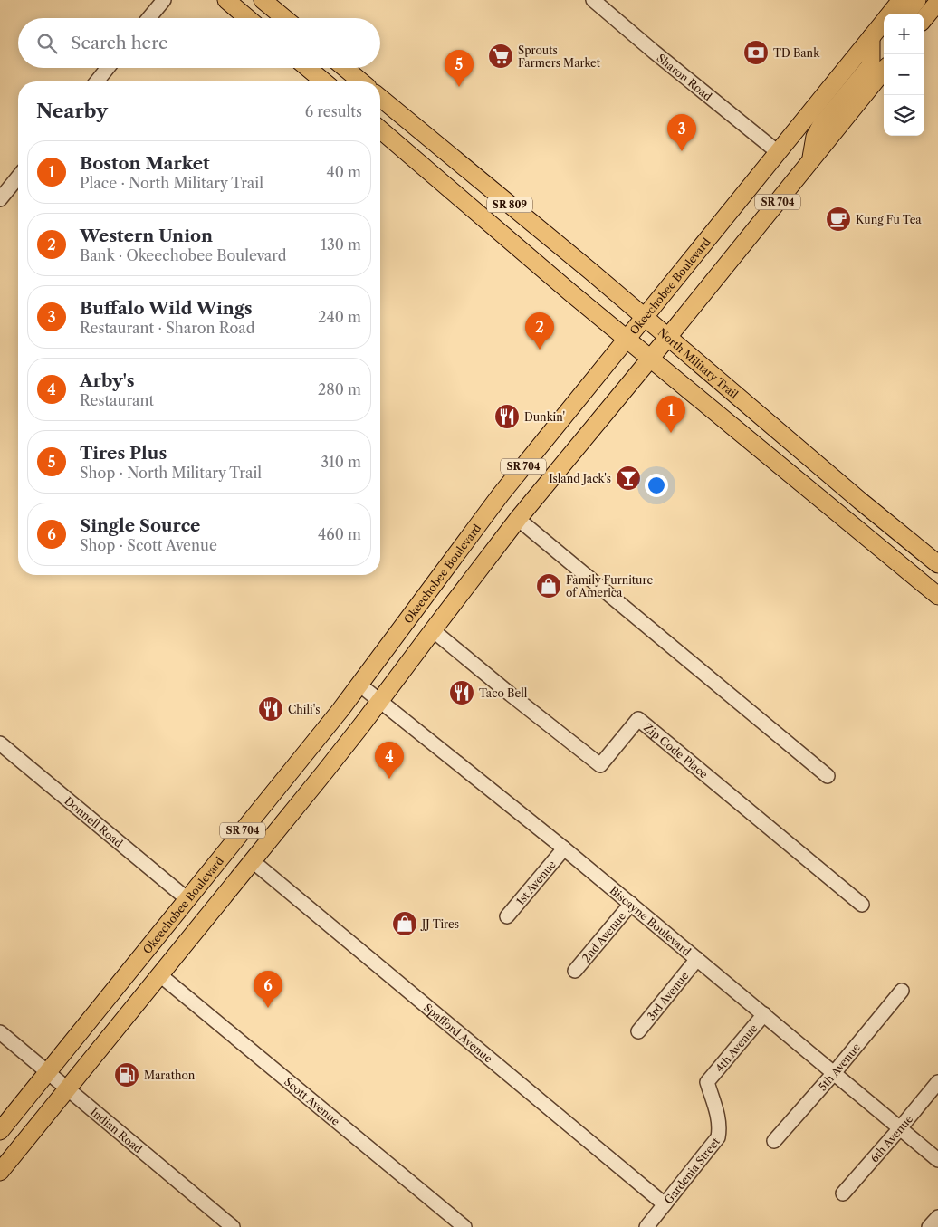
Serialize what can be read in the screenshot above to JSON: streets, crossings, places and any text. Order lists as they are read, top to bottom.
{
  "streets": {
    "main road": [
      "SR 704",
      "SR 809",
      "Okeechobee Boulevard",
      "North Military Trail"
    ],
    "street": [
      "Sharon Road",
      "Zip Code Place",
      "Donnell Road",
      "1st Avenue",
      "Biscayne Boulevard",
      "2nd Avenue",
      "3rd Avenue",
      "Spafford Avenue",
      "4th Avenue",
      "5th Avenue",
      "Scott Avenue",
      "Indian Road",
      "6th Avenue",
      "Gardenia Street"
    ]
  },
  "crossings": [
    ["Sharon Road", "Okeechobee Boulevard"],
    ["SR 704", "SR 809"],
    ["SR 704", "North Military Trail"],
    ["SR 704", "Zip Code Place"],
    ["SR 704", "Biscayne Boulevard"],
    ["SR 704", "Spafford Avenue"],
    ["SR 704", "Scott Avenue"],
    ["SR 704", "Indian Road"],
    ["SR 809", "Okeechobee Boulevard"],
    ["Okeechobee Boulevard", "North Military Trail"],
    ["Okeechobee Boulevard", "Donnell Road"],
    ["Okeechobee Boulevard", "Biscayne Boulevard"],
    ["Okeechobee Boulevard", "Indian Road"],
    ["1st Avenue", "Biscayne Boulevard"],
    ["Biscayne Boulevard", "2nd Avenue"],
    ["Biscayne Boulevard", "3rd Avenue"],
    ["Biscayne Boulevard", "4th Avenue"],
    ["Biscayne Boulevard", "5th Avenue"],
    ["Biscayne Boulevard", "6th Avenue"],
    ["Spafford Avenue", "Gardenia Street"],
    ["4th Avenue", "Gardenia Street"]
  ],
  "places": {
    "bank": ["TD Bank"],
    "supermarket": ["Sprouts Farmers Market"],
    "cafe": ["Kung Fu Tea"],
    "restaurant": ["Dunkin'", "Taco Bell", "Chili's"],
    "bar": ["Island Jack's"],
    "shop": ["Family Furniture of America", "JJ Tires"],
    "fuel station": ["Marathon"]
  },
  "page": {
    "map_buttons": ["+", "−"],
    "search": "Search here",
    "pins": [
      "5",
      "3",
      "2",
      "1",
      "4",
      "6"
    ],
    "heading": ["Nearby", "6 results"],
    "list": [
      {
        "mark": "1",
        "name": "Boston Market",
        "note": "Place · North Military Trail",
        "value": "40 m"
      },
      {
        "mark": "2",
        "name": "Western Union",
        "note": "Bank · Okeechobee Boulevard",
        "value": "130 m"
      },
      {
        "mark": "3",
        "name": "Buffalo Wild Wings",
        "note": "Restaurant · Sharon Road",
        "value": "240 m"
      },
      {
        "mark": "4",
        "name": "Arby's",
        "note": "Restaurant",
        "value": "280 m"
      },
      {
        "mark": "5",
        "name": "Tires Plus",
        "note": "Shop · North Military Trail",
        "value": "310 m"
      },
      {
        "mark": "6",
        "name": "Single Source",
        "note": "Shop · Scott Avenue",
        "value": "460 m"
      }
    ]
  }
}
